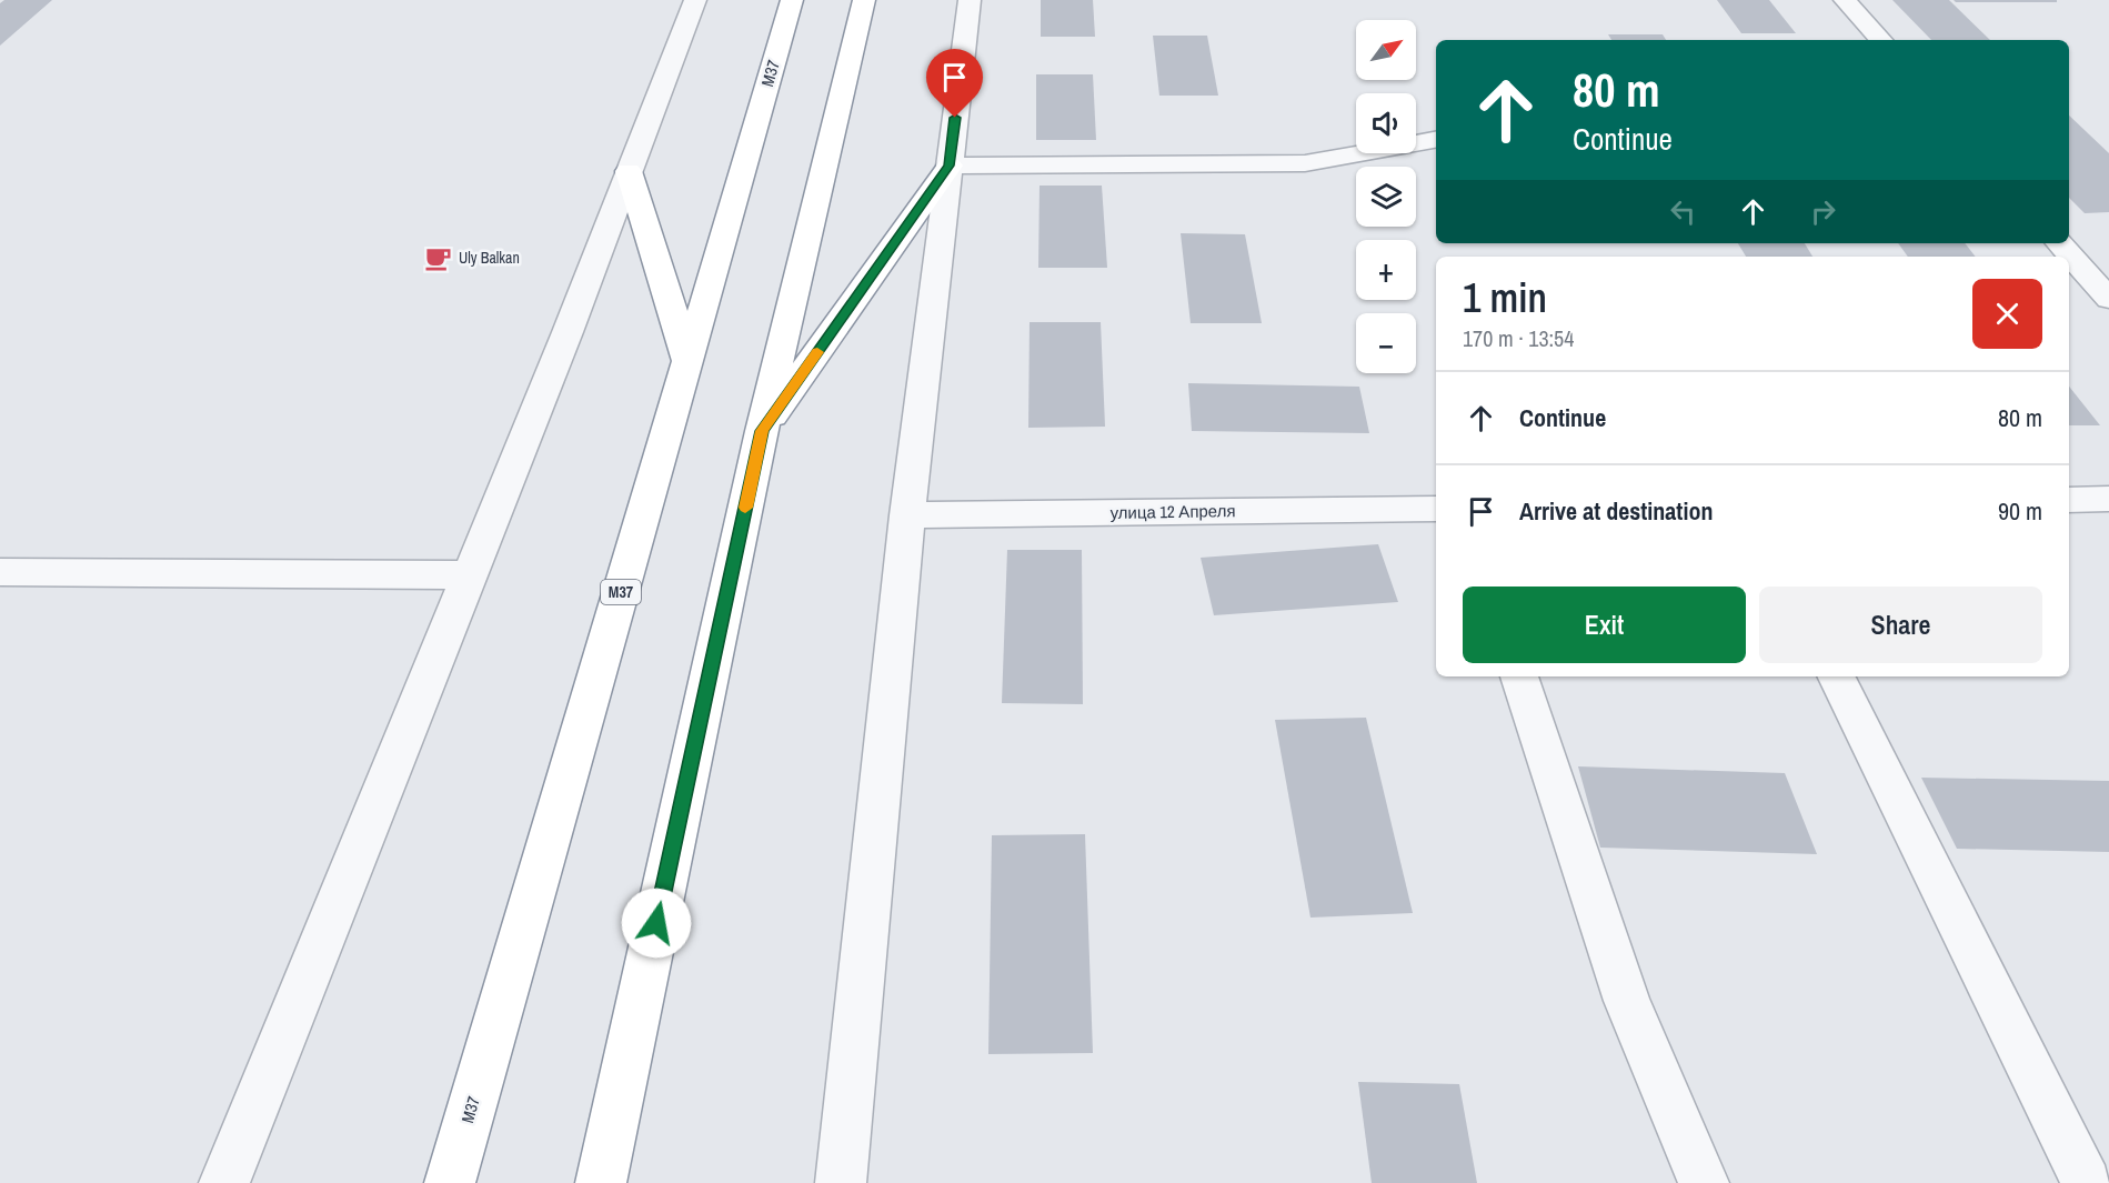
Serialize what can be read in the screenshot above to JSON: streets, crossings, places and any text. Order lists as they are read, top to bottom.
{
  "streets": {
    "highway": ["M37"],
    "street": ["улица 12 Апреля"]
  },
  "places": {
    "cafe": ["Uly Balkan"]
  },
  "north": "top right",
  "page": {
    "map_buttons": ["+", "−"],
    "turn": ["80 m", "Continue"],
    "heading": ["1 min", "170 m · 13:54"],
    "list": [
      {
        "name": "Continue",
        "value": "80 m"
      },
      {
        "name": "Arrive at destination",
        "value": "90 m"
      }
    ],
    "buttons": ["Exit", "Share"]
  }
}
